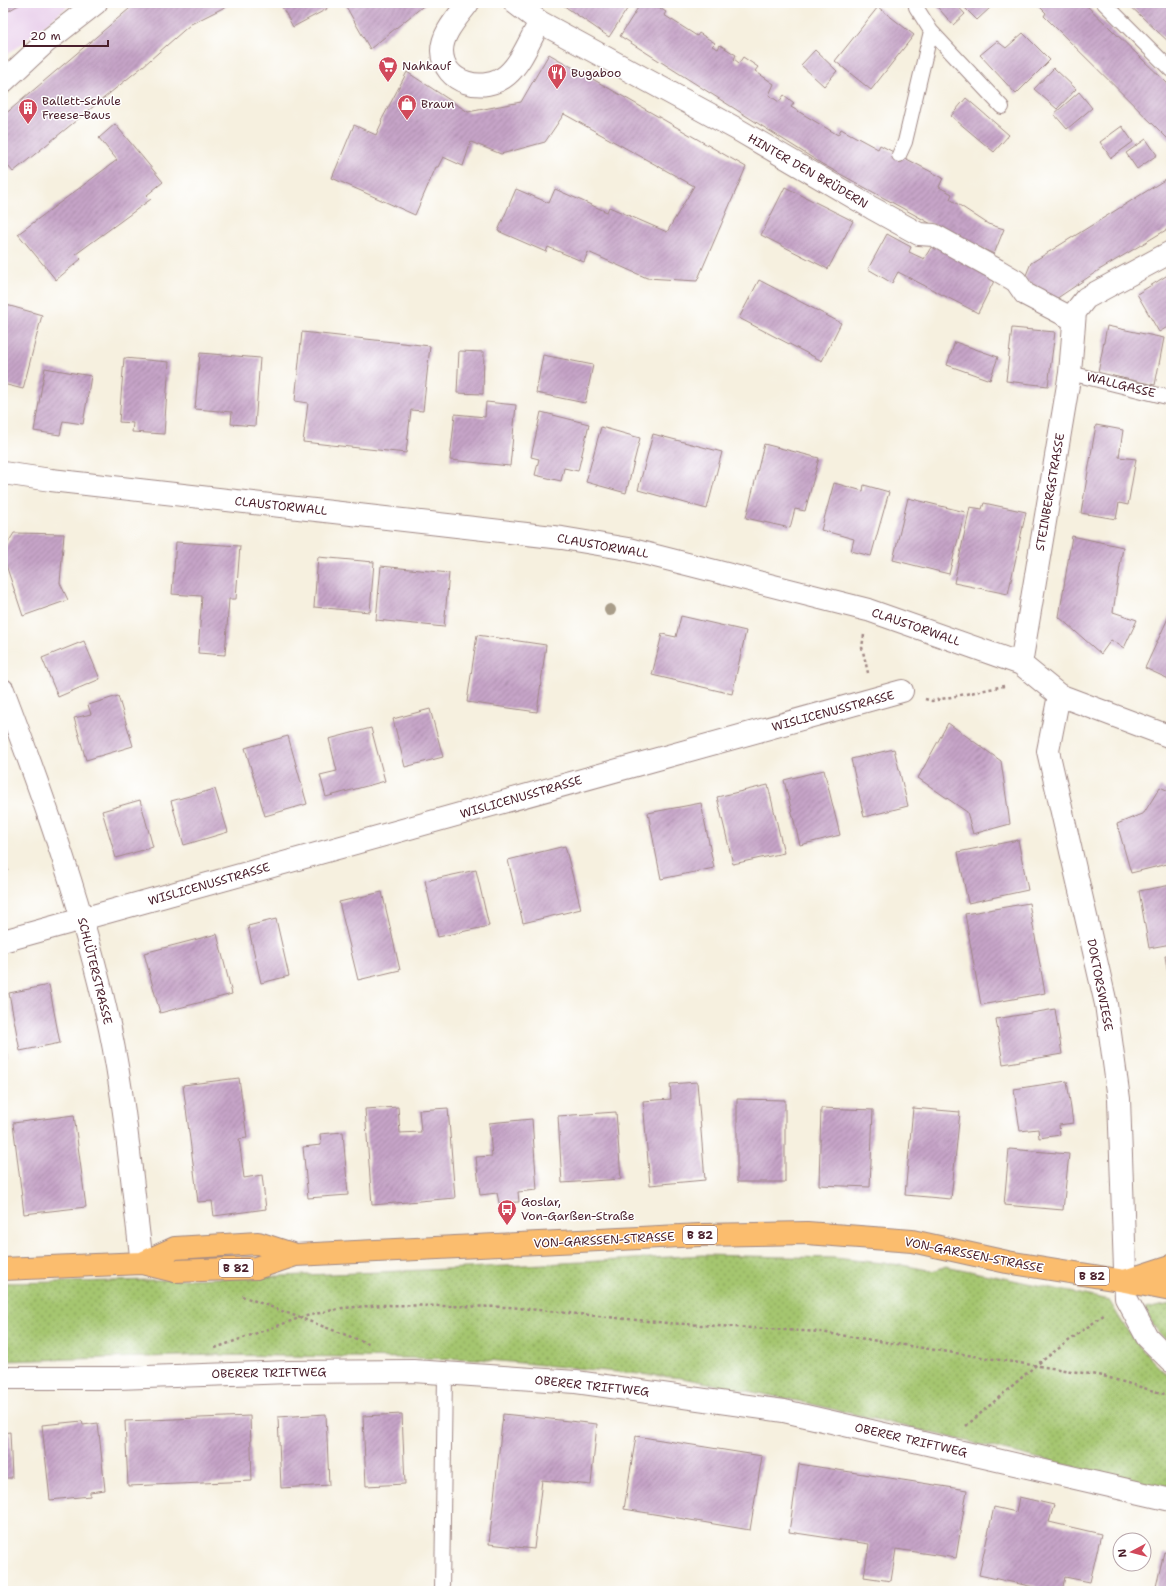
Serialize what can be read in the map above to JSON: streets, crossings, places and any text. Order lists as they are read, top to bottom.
{
  "streets": {
    "main road": ["B 82", "VON-GARSSEN-STRASSE"],
    "street": [
      "HINTER DEN BRÜDERN",
      "STEINBERGSTRASSE",
      "CLAUSTORWALL",
      "WISLICENUSSTRASSE",
      "SCHLÜTERSTRASSE",
      "DOKTORSWIESE",
      "OBERER TRIFTWEG"
    ],
    "lane": ["WALLGASSE"]
  },
  "crossings": [
    ["HINTER DEN BRÜDERN", "STEINBERGSTRASSE"],
    ["WALLGASSE", "STEINBERGSTRASSE"],
    ["STEINBERGSTRASSE", "CLAUSTORWALL"],
    ["CLAUSTORWALL", "WISLICENUSSTRASSE"],
    ["CLAUSTORWALL", "DOKTORSWIESE"],
    ["WISLICENUSSTRASSE", "SCHLÜTERSTRASSE"],
    ["SCHLÜTERSTRASSE", "VON-GARSSEN-STRASSE"],
    ["DOKTORSWIESE", "B 82"],
    ["DOKTORSWIESE", "VON-GARSSEN-STRASSE"],
    ["B 82", "VON-GARSSEN-STRASSE"]
  ],
  "places": {
    "supermarket": ["Nahkauf"],
    "restaurant": ["Bugaboo"],
    "shop": ["Braun"],
    "building": ["Ballett-Schule Freese-Baus"],
    "bus stop": ["Goslar, Von-Garßen-Straße"]
  },
  "scale_bar": "20 m",
  "north": "left"
}
